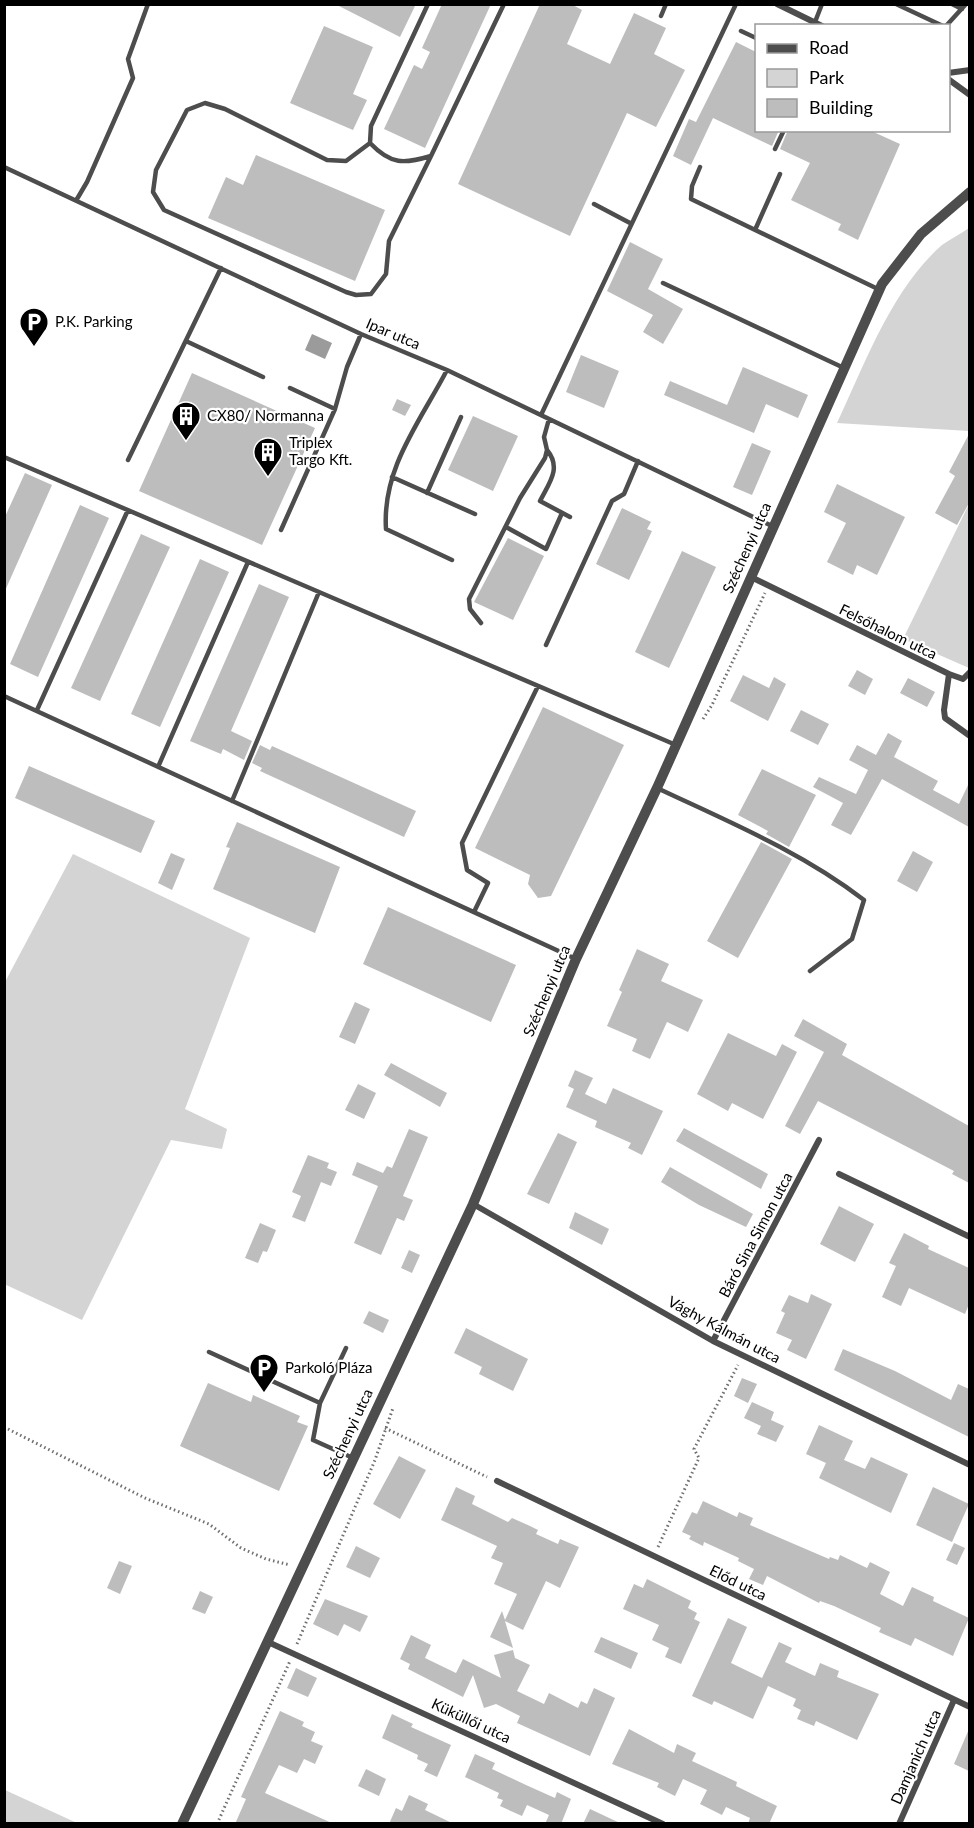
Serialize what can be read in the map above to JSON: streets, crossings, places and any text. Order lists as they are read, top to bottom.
{
  "streets": {
    "street": [
      "Széchenyi utca",
      "Felsőhalom utca",
      "Báró Sina Simon utca",
      "Vághy Kálmán utca",
      "Előd utca",
      "Küküllői utca",
      "Damjanich utca"
    ],
    "lane": ["Ipar utca"]
  },
  "crossings": [
    ["Ipar utca", "Széchenyi utca"],
    ["Széchenyi utca", "Felsőhalom utca"],
    ["Széchenyi utca", "Vághy Kálmán utca"],
    ["Széchenyi utca", "Küküllői utca"],
    ["Báró Sina Simon utca", "Vághy Kálmán utca"],
    ["Előd utca", "Damjanich utca"]
  ],
  "places": {
    "parking": ["P.K. Parking", "Parkoló Pláza"],
    "building": ["CX80/ Normanna", "Triplex Targo Kft."]
  },
  "legend": ["Road", "Park", "Building"]
}
